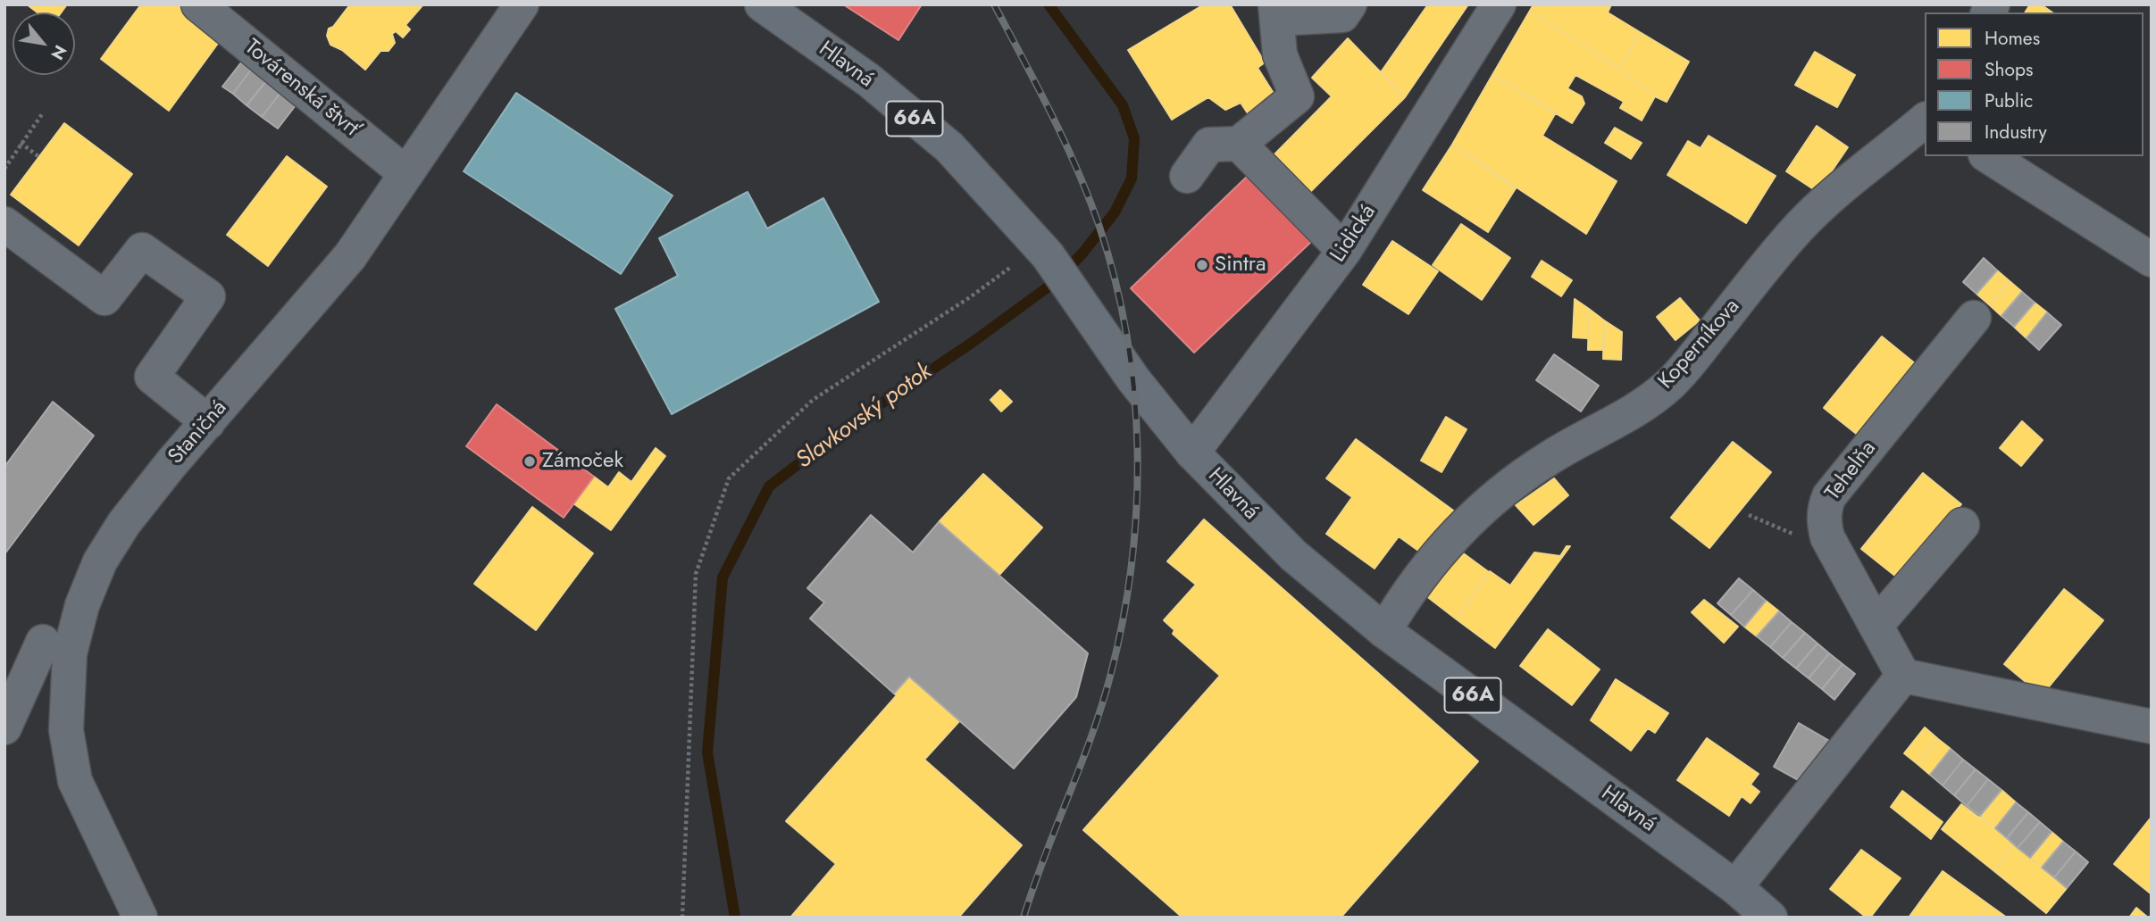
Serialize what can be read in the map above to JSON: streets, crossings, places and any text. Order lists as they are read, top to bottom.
{
  "streets": {
    "main road": ["Hlavná", "66A"],
    "street": [
      "Továrenská štvrť",
      "Lidická",
      "Koperníkova",
      "Staničná",
      "Tehelňa"
    ]
  },
  "crossings": [
    ["Hlavná", "Lidická"],
    ["Hlavná", "Koperníkova"],
    ["Továrenská štvrť", "Staničná"]
  ],
  "water": ["Slavkovský potok"],
  "places": ["Sintra", "Zámoček"],
  "legend": [
    "Homes",
    "Shops",
    "Public",
    "Industry"
  ],
  "north": "bottom right"
}
